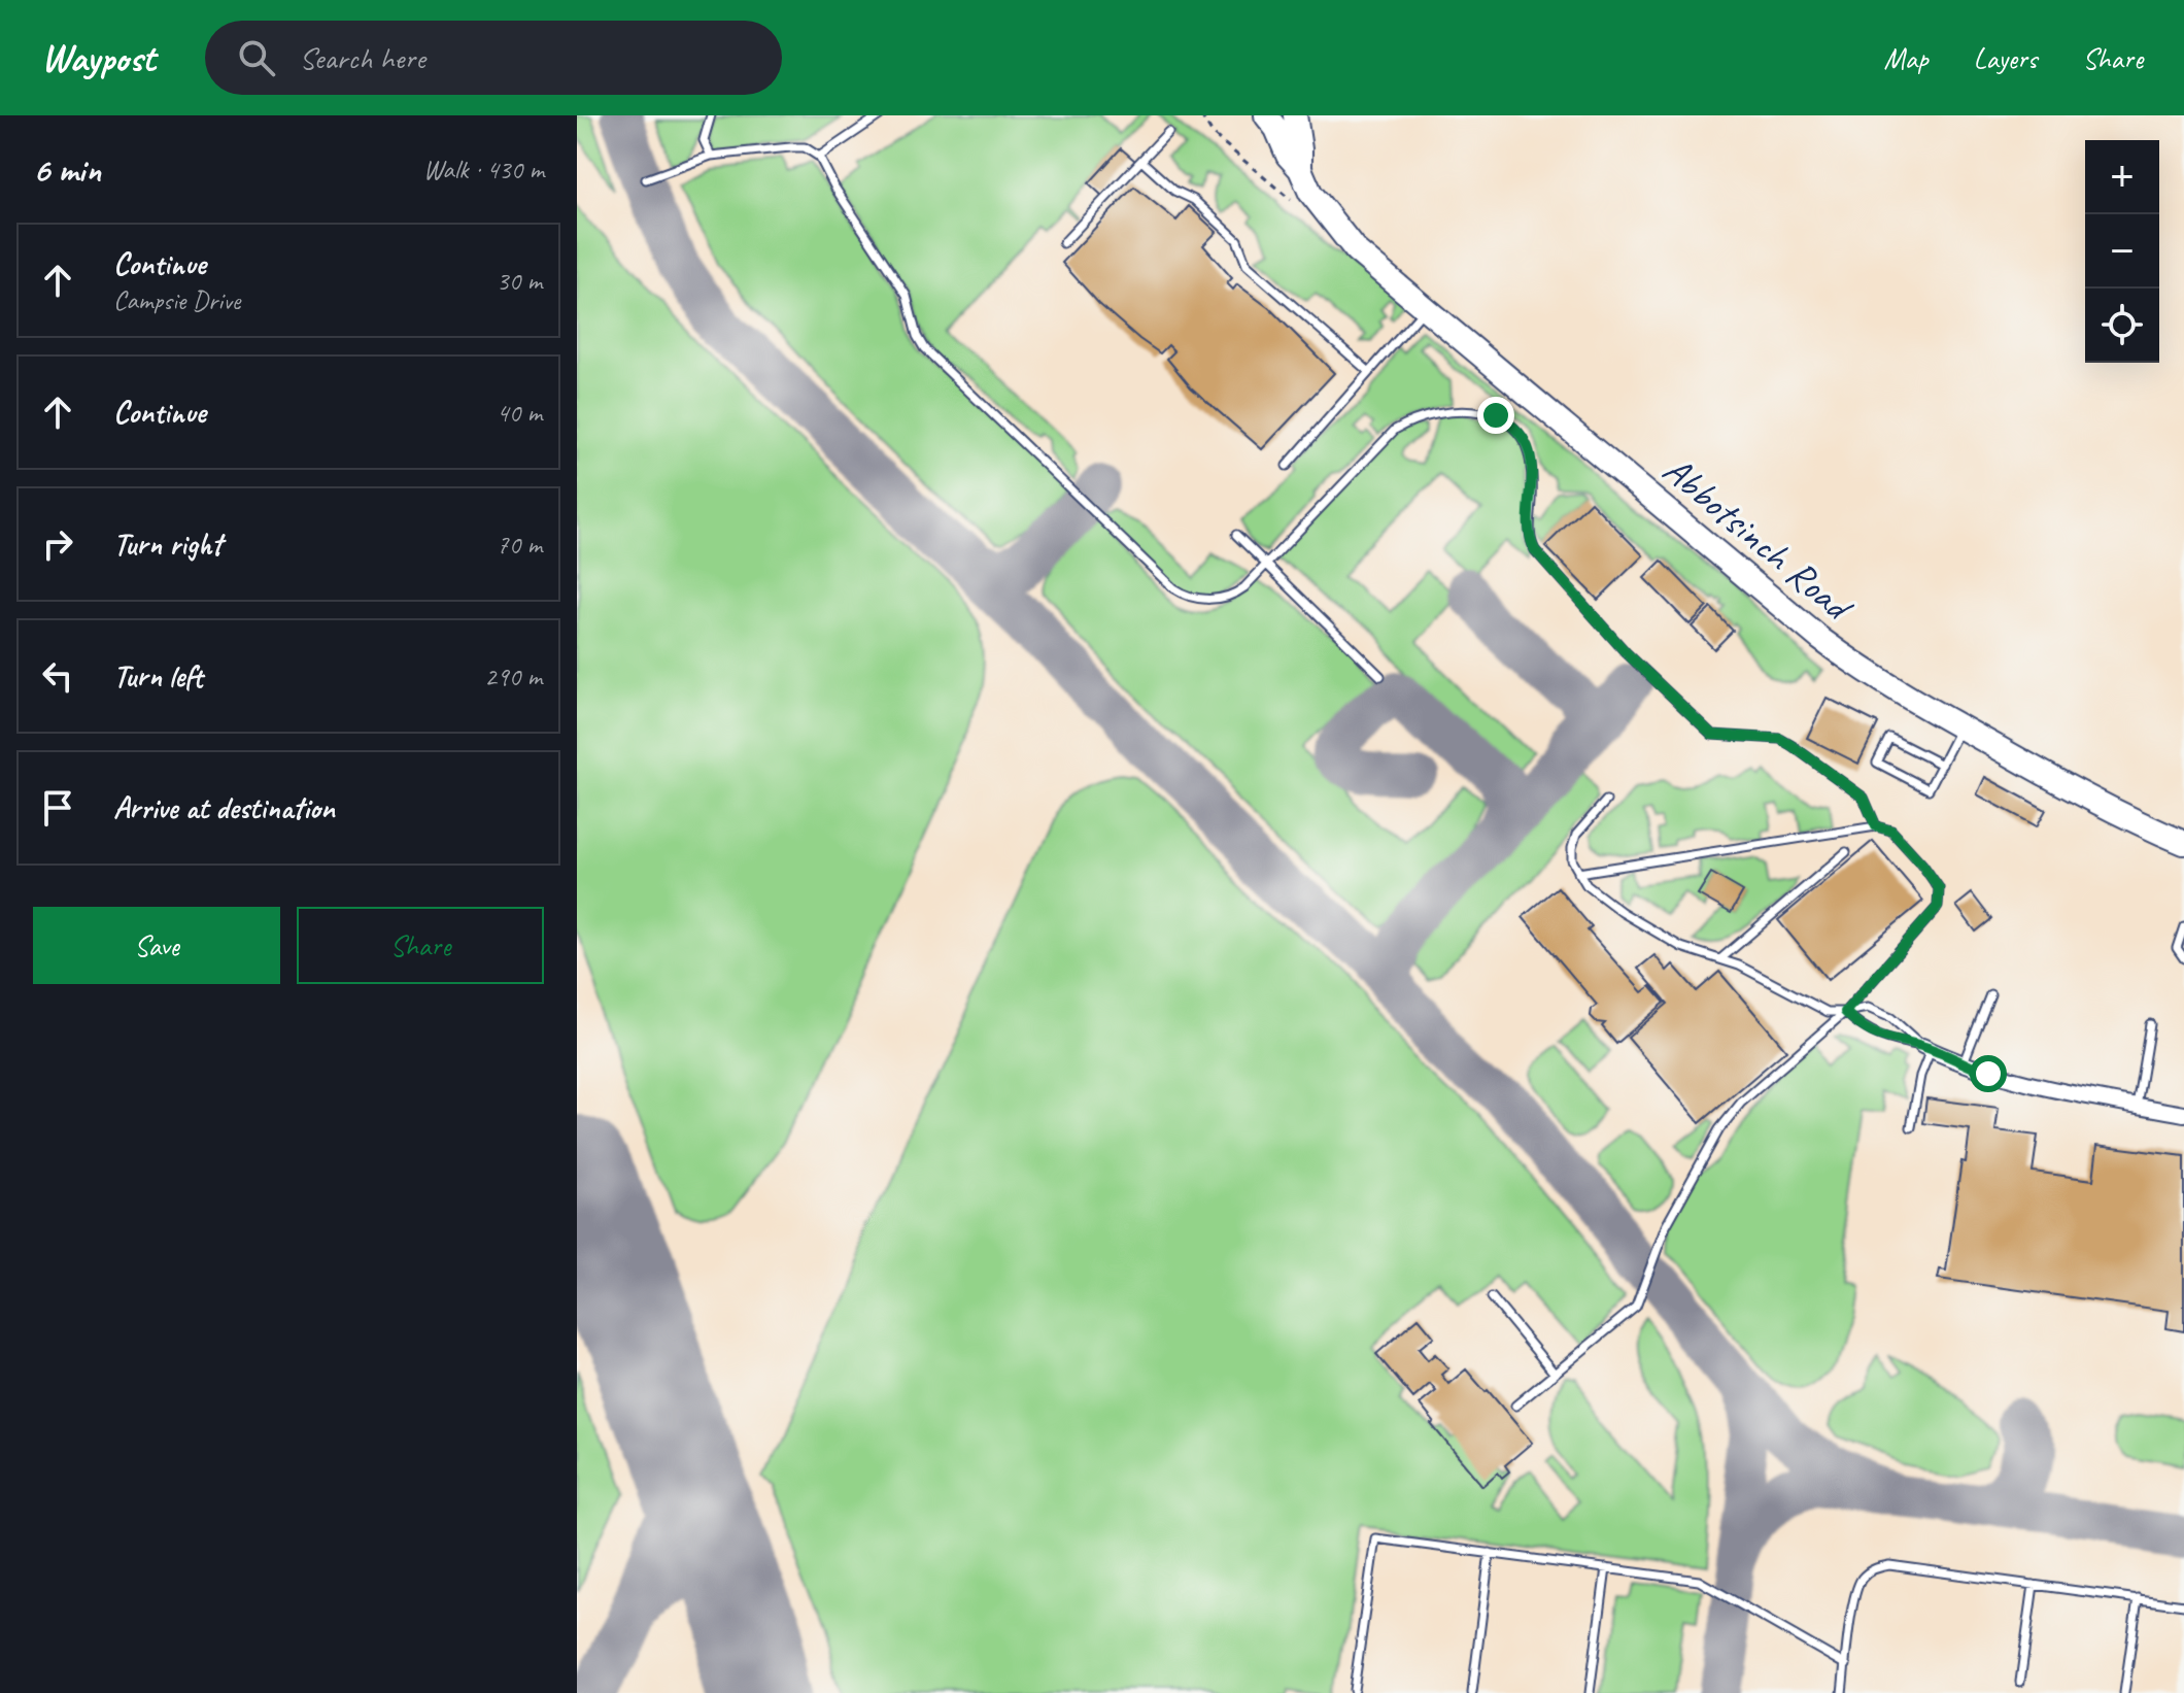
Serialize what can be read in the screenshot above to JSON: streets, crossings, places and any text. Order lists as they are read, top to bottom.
{
  "streets": {
    "street": ["Abbotsinch Road"]
  },
  "page": {
    "header": "Waypost",
    "search": "Search here",
    "nav": ["Map", "Layers", "Share"],
    "heading": ["6 min", "Walk · 430 m"],
    "map_buttons": ["+", "−"],
    "list": [
      ["Continue", "Campsie Drive", "30 m"],
      ["Continue", "40 m"],
      ["Turn right", "70 m"],
      ["Turn left", "290 m"],
      "Arrive at destination"
    ],
    "buttons": ["Save", "Share"]
  }
}
